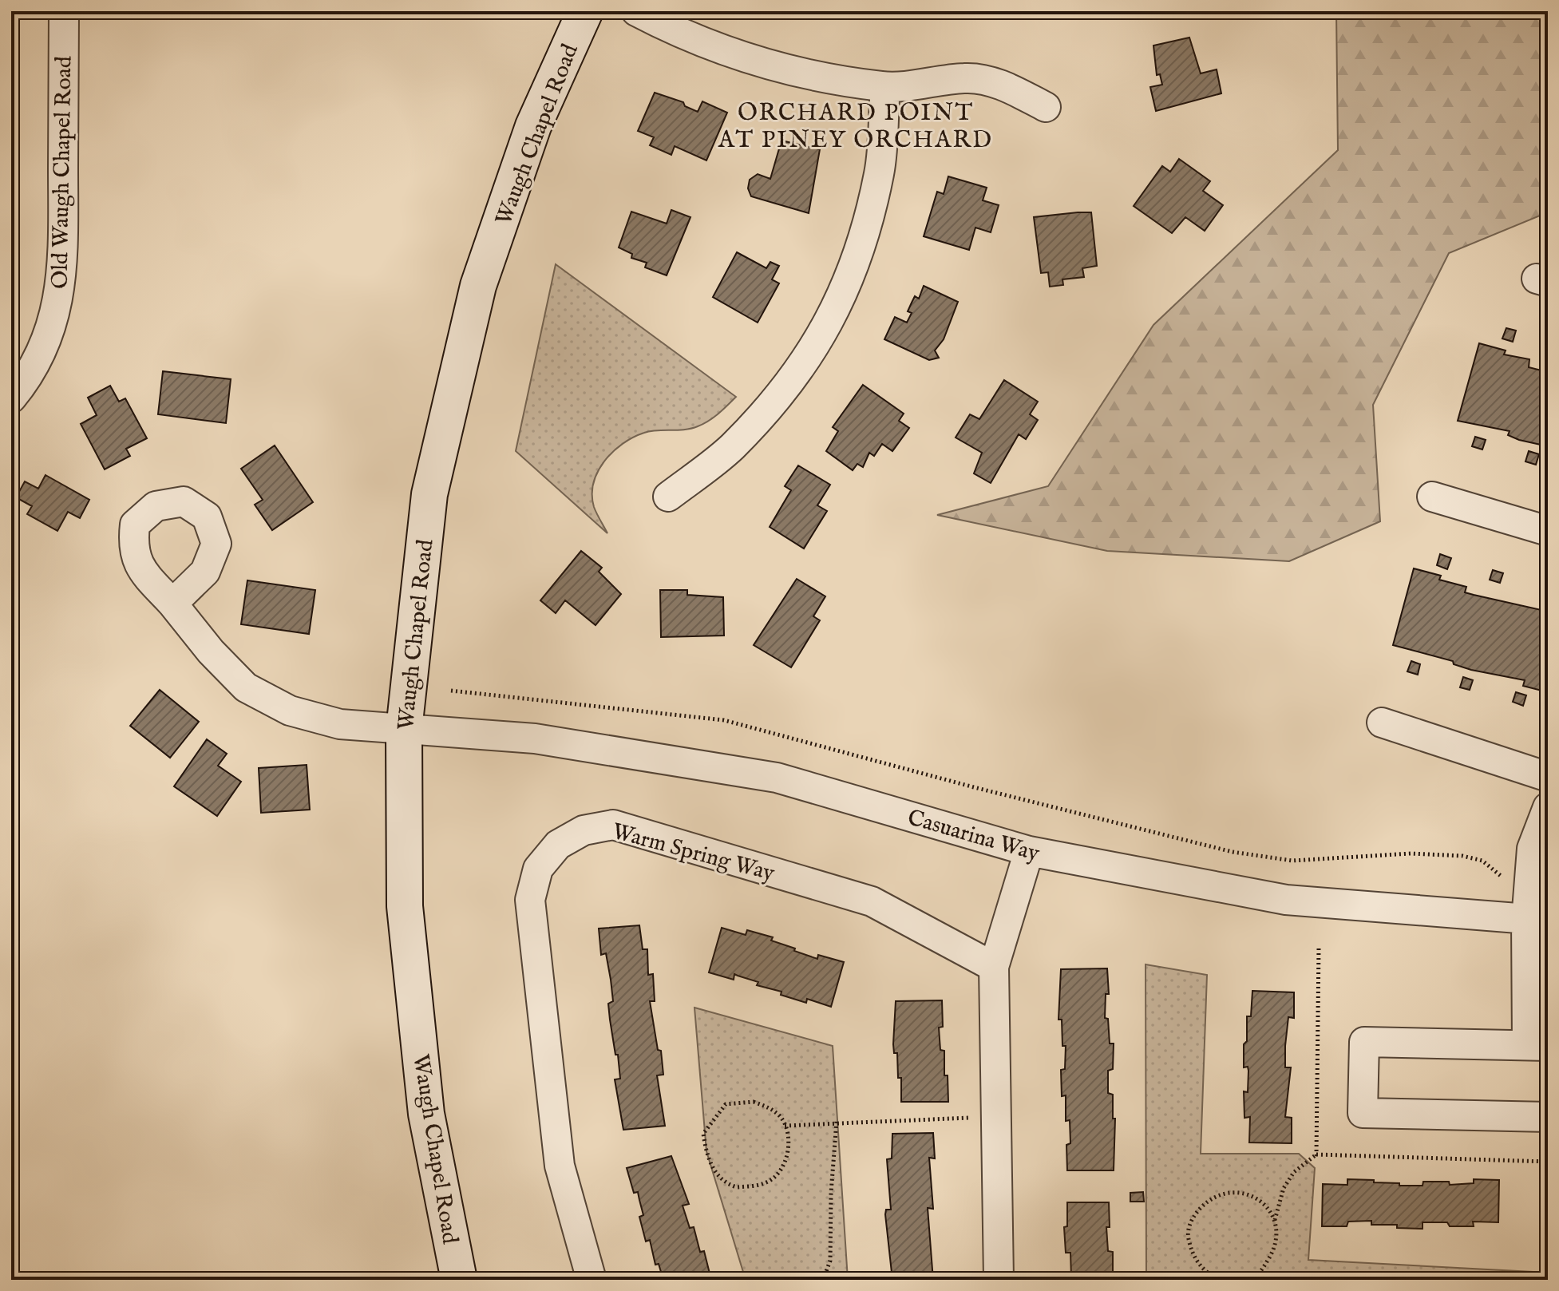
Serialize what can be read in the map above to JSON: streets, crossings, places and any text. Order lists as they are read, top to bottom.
{
  "streets": {
    "main road": ["Waugh Chapel Road"],
    "street": ["Old Waugh Chapel Road", "Casuarina Way", "Warm Spring Way"]
  },
  "crossings": [
    ["Waugh Chapel Road", "Casuarina Way"]
  ],
  "districts": ["ORCHARD POINT AT PINEY ORCHARD"]
}
